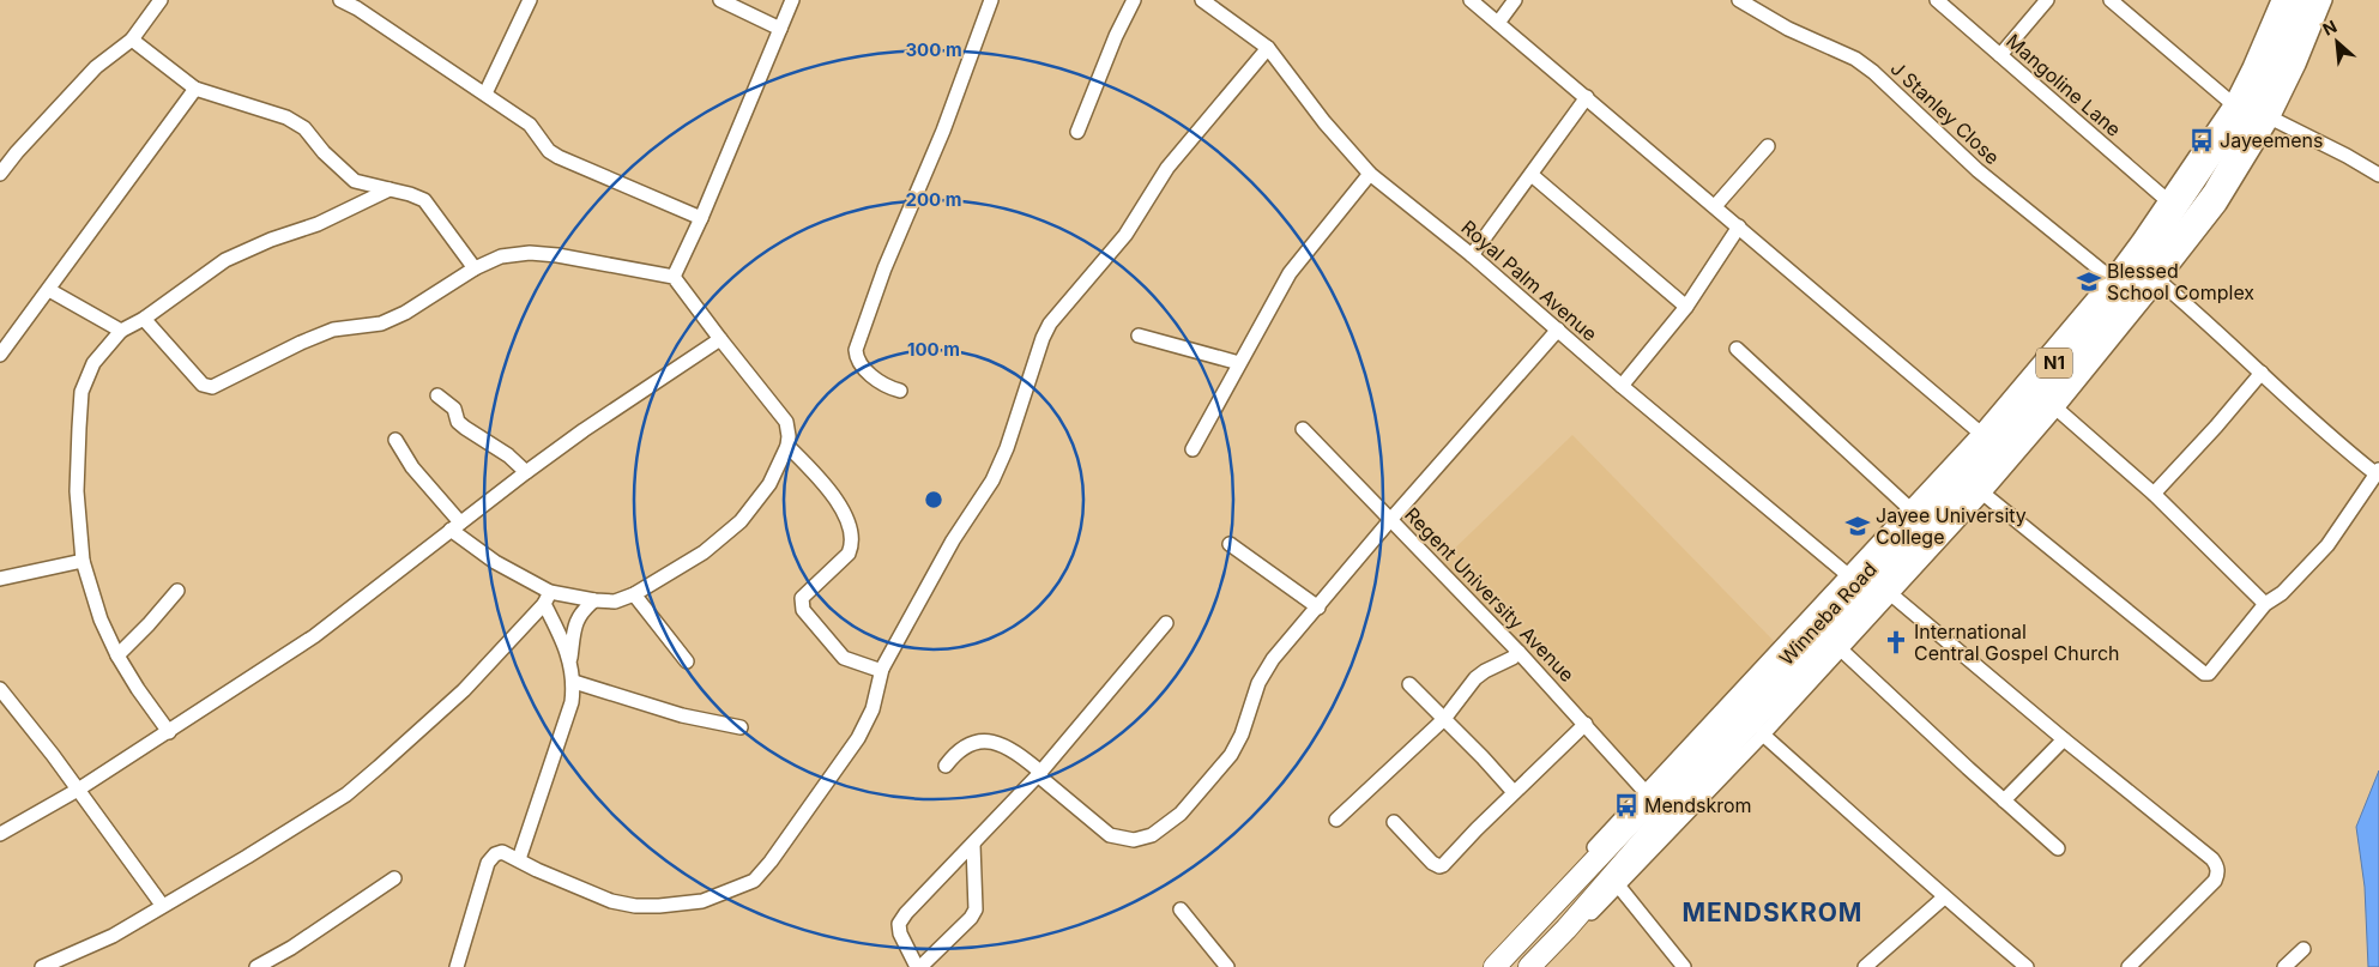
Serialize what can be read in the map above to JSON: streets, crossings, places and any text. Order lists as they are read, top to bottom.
{
  "streets": {
    "highway": ["N1", "Winneba Road"],
    "street": [
      "Mangoline Lane",
      "J Stanley Close",
      "Royal Palm Avenue",
      "Regent University Avenue"
    ]
  },
  "districts": ["MENDSKROM"],
  "places": {
    "bus stop": ["Jayeemens", "Mendskrom"],
    "school or university": ["Blessed School Complex", "Jayee University College"],
    "church": ["International Central Gospel Church"]
  },
  "north": "top left",
  "rings": ["300 m", "200 m", "100 m"]
}
